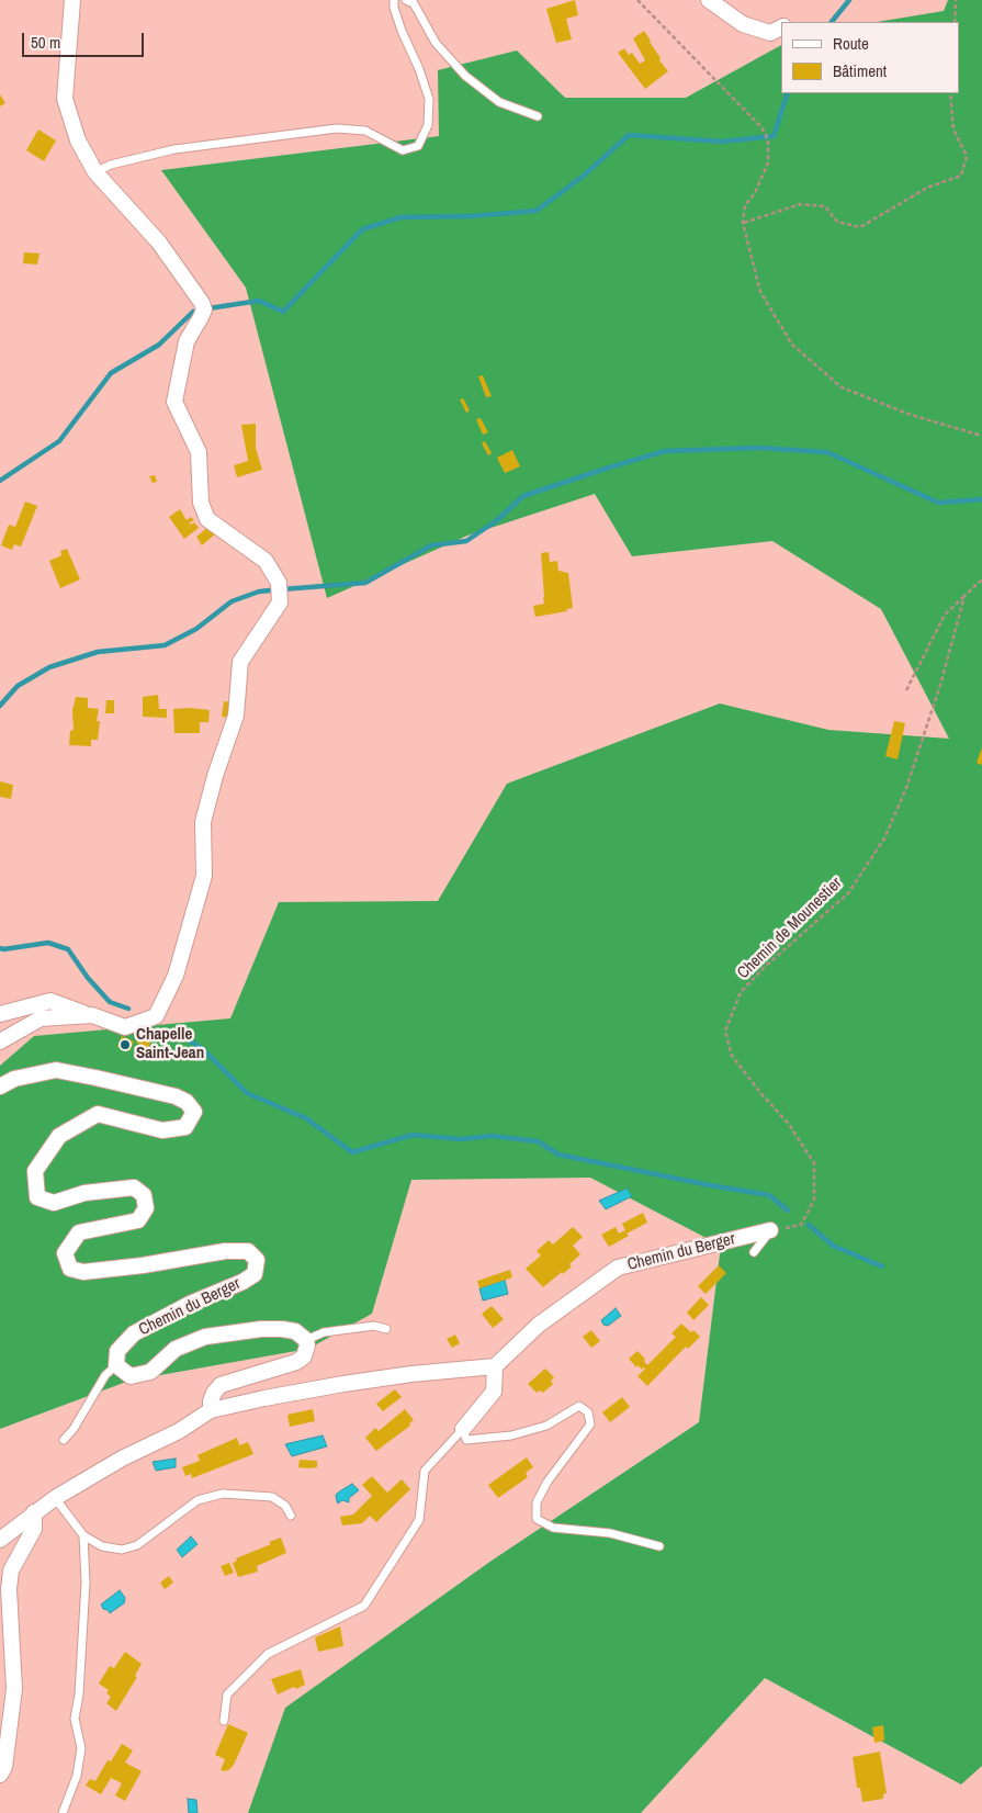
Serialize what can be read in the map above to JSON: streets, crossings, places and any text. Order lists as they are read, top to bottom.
{
  "streets": {
    "street": ["Chemin du Berger"],
    "path": ["Chemin de Mounestier"]
  },
  "crossings": [
    ["Chemin de Mounestier", "Chemin du Berger"]
  ],
  "places": ["Chapelle Saint-Jean"],
  "legend": ["Route", "Bâtiment"],
  "scale_bar": "50 m"
}
